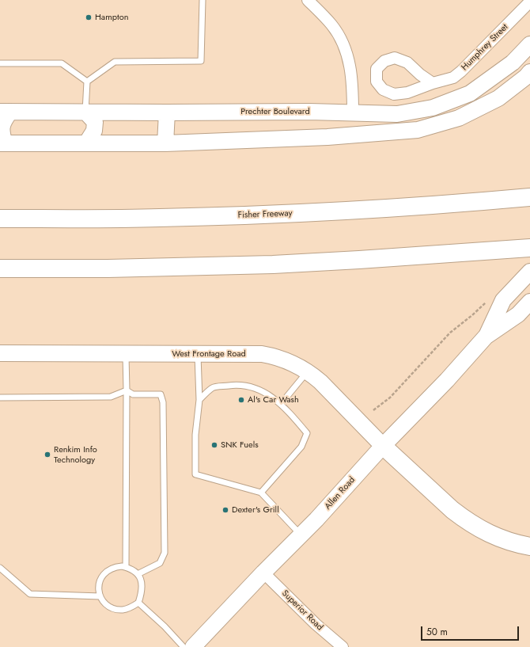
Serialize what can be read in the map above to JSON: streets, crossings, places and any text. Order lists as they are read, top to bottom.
{
  "streets": {
    "highway": ["Fisher Freeway"],
    "main road": ["Prechter Boulevard", "West Frontage Road", "Allen Road"],
    "street": ["Humphrey Street", "Superior Road"]
  },
  "crossings": [
    ["West Frontage Road", "Allen Road"],
    ["Allen Road", "Superior Road"]
  ],
  "places": [
    "Hampton",
    "Al's Car Wash",
    "SNK Fuels",
    "Renkim Info Technology",
    "Dexter's Grill"
  ],
  "scale_bar": "50 m"
}
